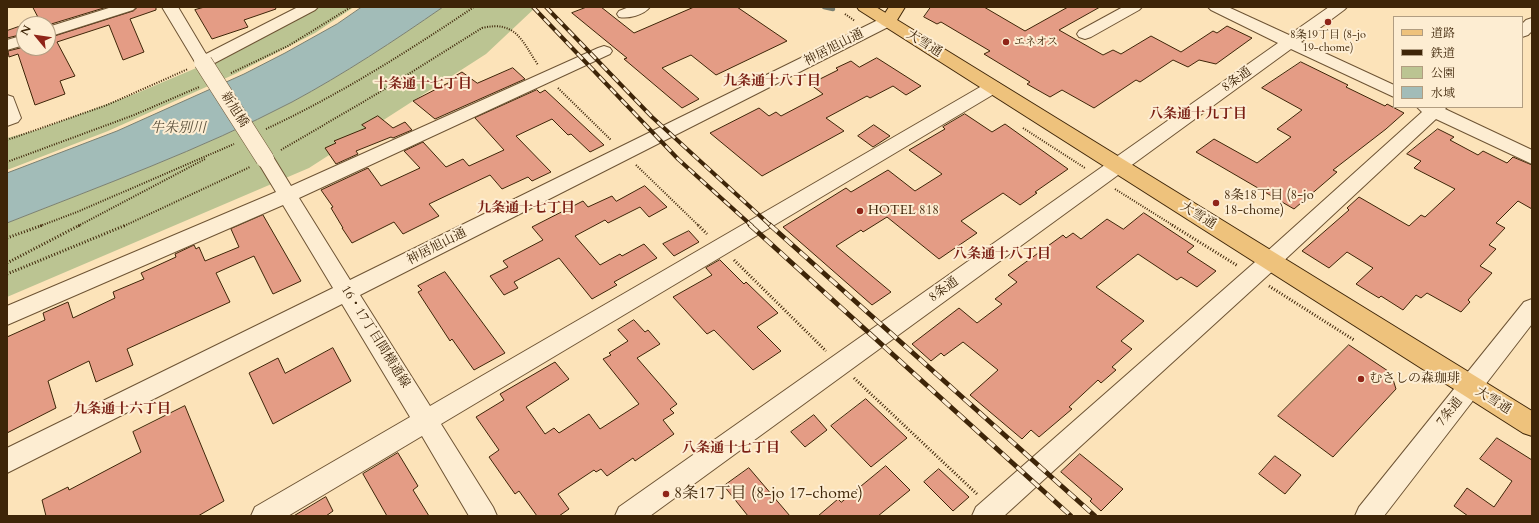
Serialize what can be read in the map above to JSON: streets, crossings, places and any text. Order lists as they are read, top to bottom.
{
  "streets": {
    "highway": ["大雪通"],
    "street": [
      "神居旭山通",
      "8条通",
      "新旭橋",
      "16・17丁目間横通線",
      "7条通"
    ]
  },
  "crossings": [
    ["大雪通", "神居旭山通"],
    ["大雪通", "8条通"],
    ["大雪通", "7条通"],
    ["神居旭山通", "16・17丁目間横通線"],
    ["新旭橋", "16・17丁目間横通線"]
  ],
  "districts": [
    "九条通十八丁目",
    "十条通十七丁目",
    "八条通十九丁目",
    "九条通十七丁目",
    "八条通十八丁目",
    "九条通十六丁目",
    "八条通十七丁目"
  ],
  "water": ["牛朱別川"],
  "places": [
    "8条19丁目 (8-jo 19-chome)",
    "エネオス",
    "8条18丁目 (8-jo 18-chome)",
    "HOTEL 818",
    "むさしの森珈琲",
    "8条17丁目 (8-jo 17-chome)"
  ],
  "legend": [
    "道路",
    "鉄道",
    "公園",
    "水域"
  ],
  "north": "top left"
}
